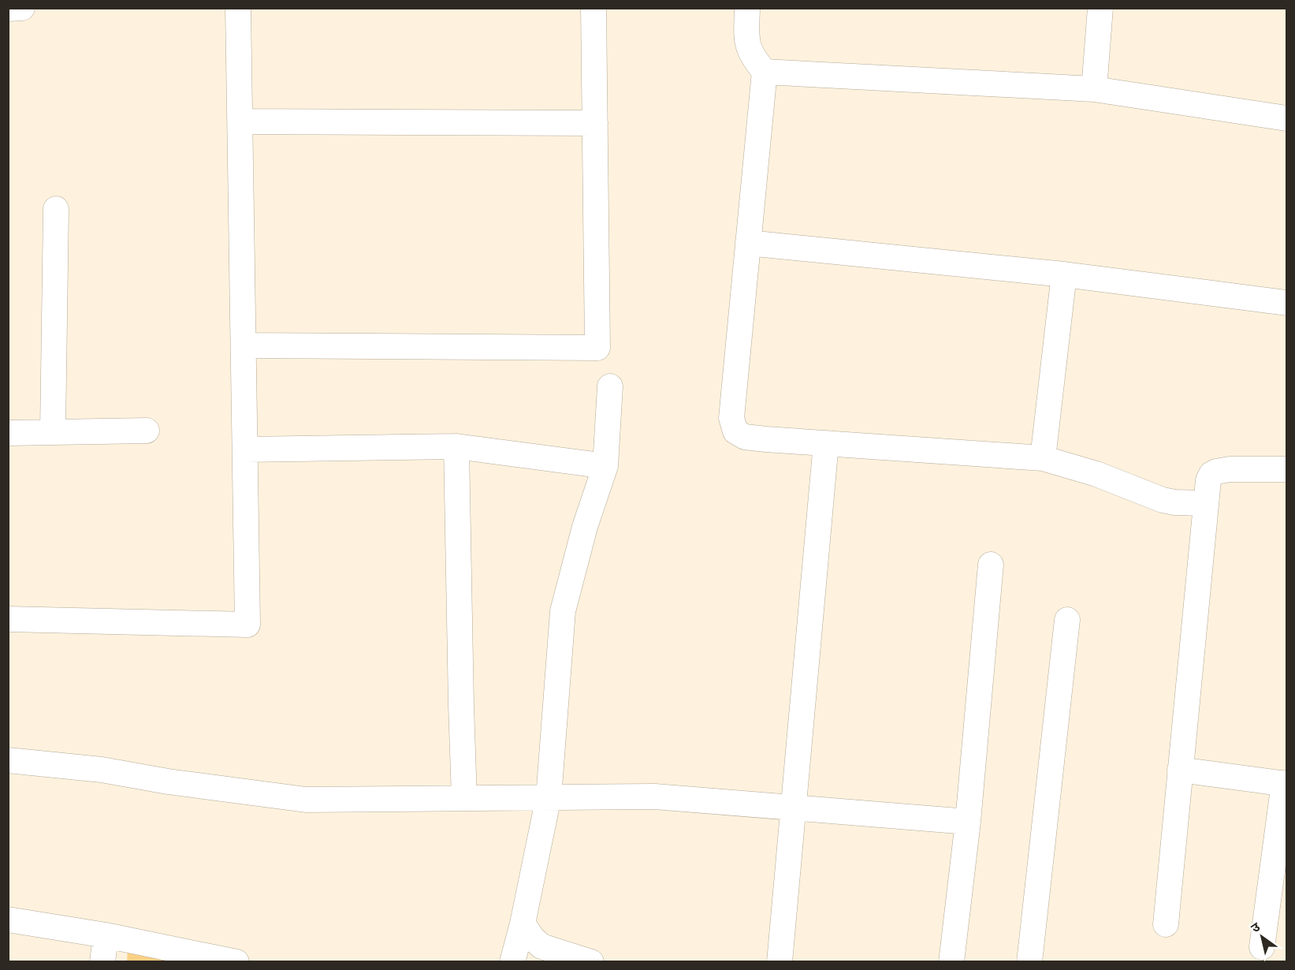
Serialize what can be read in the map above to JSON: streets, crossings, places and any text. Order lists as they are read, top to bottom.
{
  "north": "top left"
}
